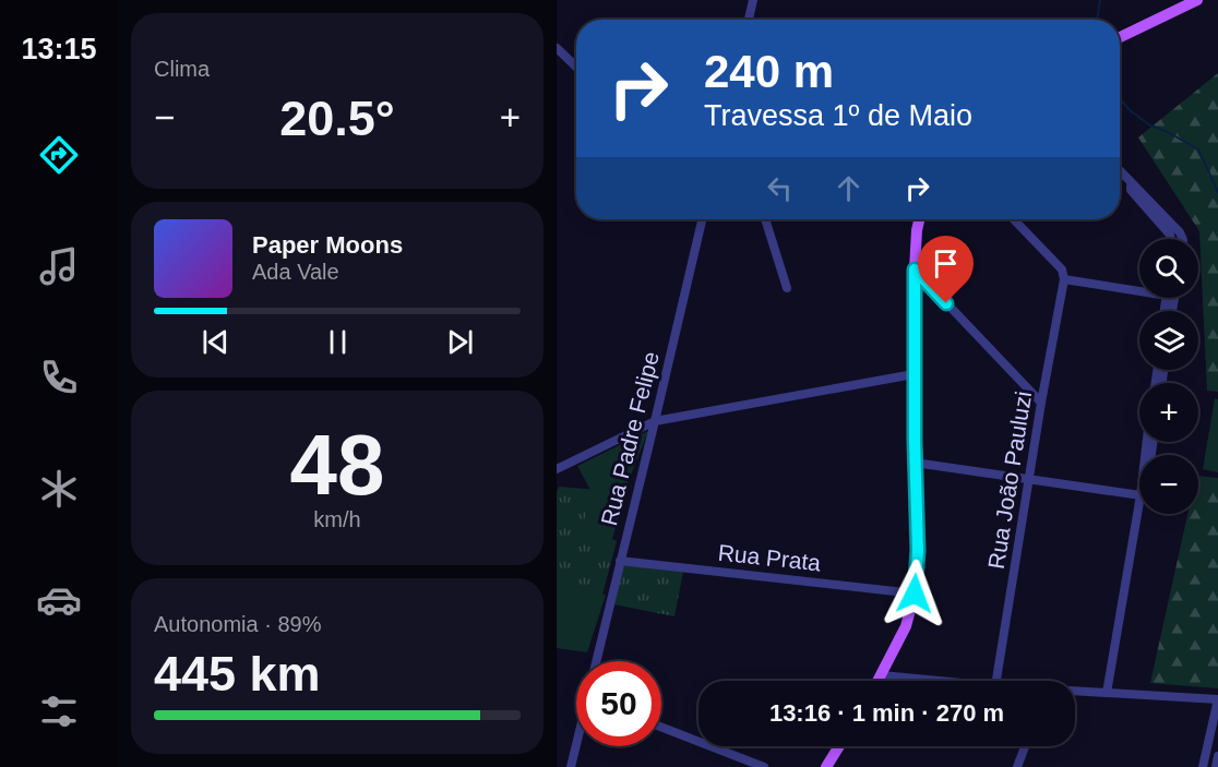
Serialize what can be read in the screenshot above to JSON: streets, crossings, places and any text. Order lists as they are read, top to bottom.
{
  "streets": {
    "street": ["Rua Padre Felipe", "Rua João Pauluzi", "Rua Prata"]
  },
  "crossings": [
    ["Rua Padre Felipe", "Rua Prata"]
  ],
  "page": {
    "tabs": "13:15",
    "tile": [
      "Clima",
      ["48", "km/h"],
      ["Autonomia · 89%", "445 km"]
    ],
    "turn": ["240 m", "Travessa 1º de Maio"],
    "heat": ["−", "20.5°", "+"],
    "song": ["Paper Moons", "Ada Vale"],
    "map_buttons": ["+", "−"],
    "limit": "50",
    "trip": "13:16 · 1 min · 270 m"
  }
}
